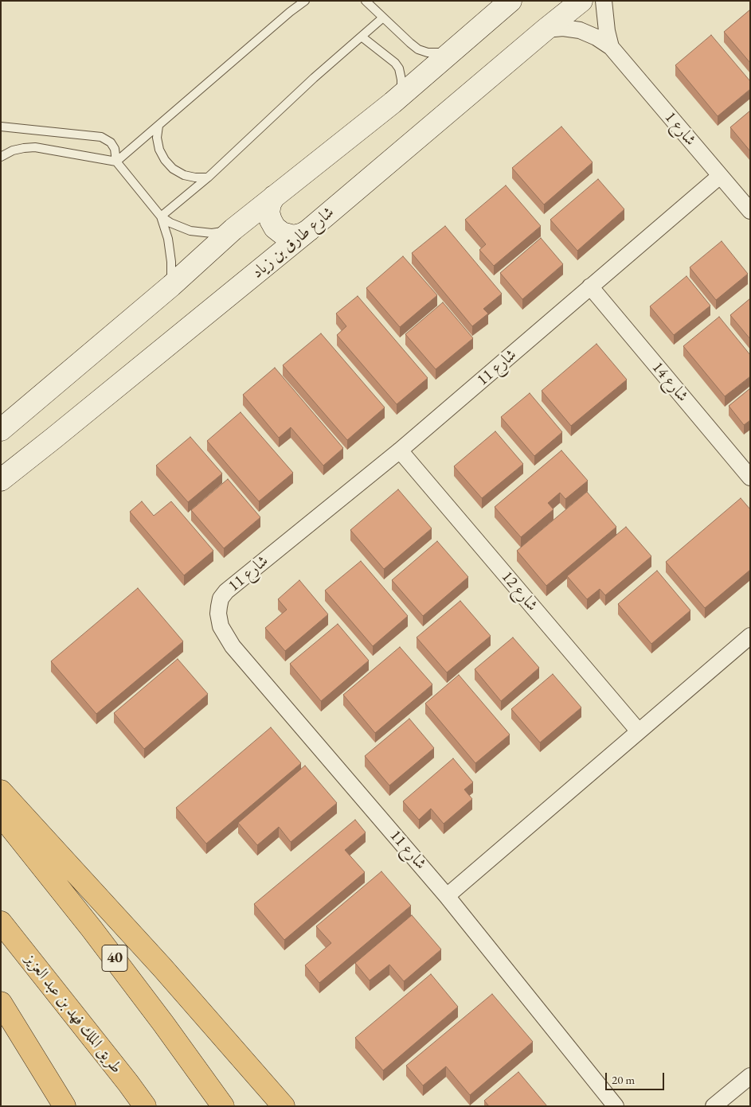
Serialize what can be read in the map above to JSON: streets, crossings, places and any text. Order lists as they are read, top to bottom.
{
  "streets": {
    "highway": ["40", "طريق الملك فهد بن عبد العزيز"],
    "main road": ["شارع طارق بن زياد"],
    "street": [
      "شارع 1",
      "شارع 11",
      "شارع 14",
      "شارع 12"
    ]
  },
  "crossings": [
    ["شارع 1", "شارع طارق بن زياد"],
    ["شارع 1", "شارع 11"],
    ["شارع 11", "شارع 14"],
    ["شارع 11", "شارع 12"]
  ],
  "scale_bar": "20 m"
}
